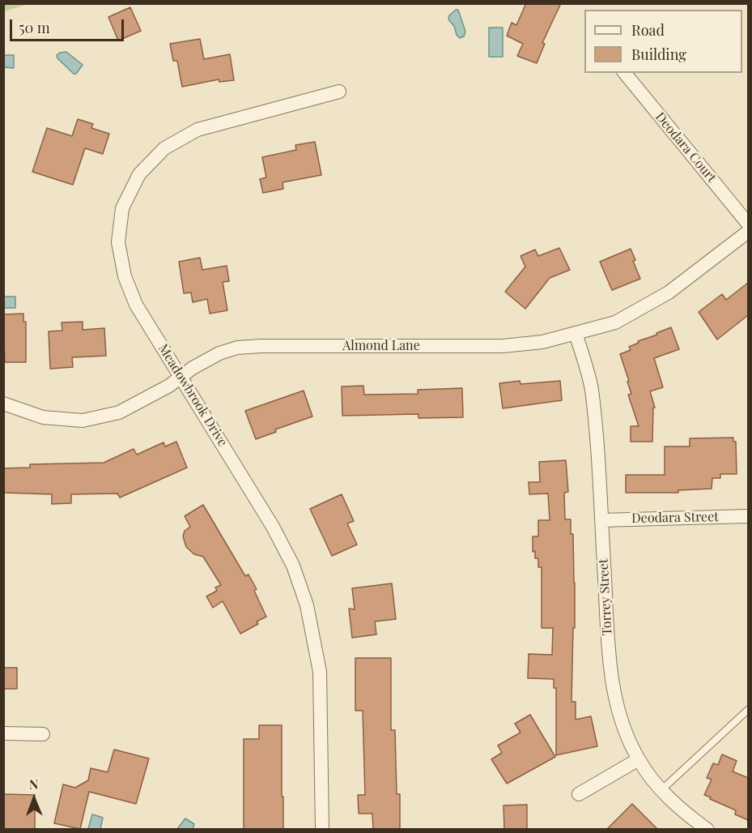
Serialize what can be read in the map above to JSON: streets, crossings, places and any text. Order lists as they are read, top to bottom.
{
  "streets": {
    "street": [
      "Deodara Court",
      "Almond Lane",
      "Meadowbrook Drive",
      "Deodara Street",
      "Torrey Street"
    ]
  },
  "crossings": [
    ["Almond Lane", "Meadowbrook Drive"],
    ["Almond Lane", "Torrey Street"],
    ["Deodara Street", "Torrey Street"]
  ],
  "legend": ["Road", "Building"],
  "scale_bar": "50 m",
  "north": "top"
}
